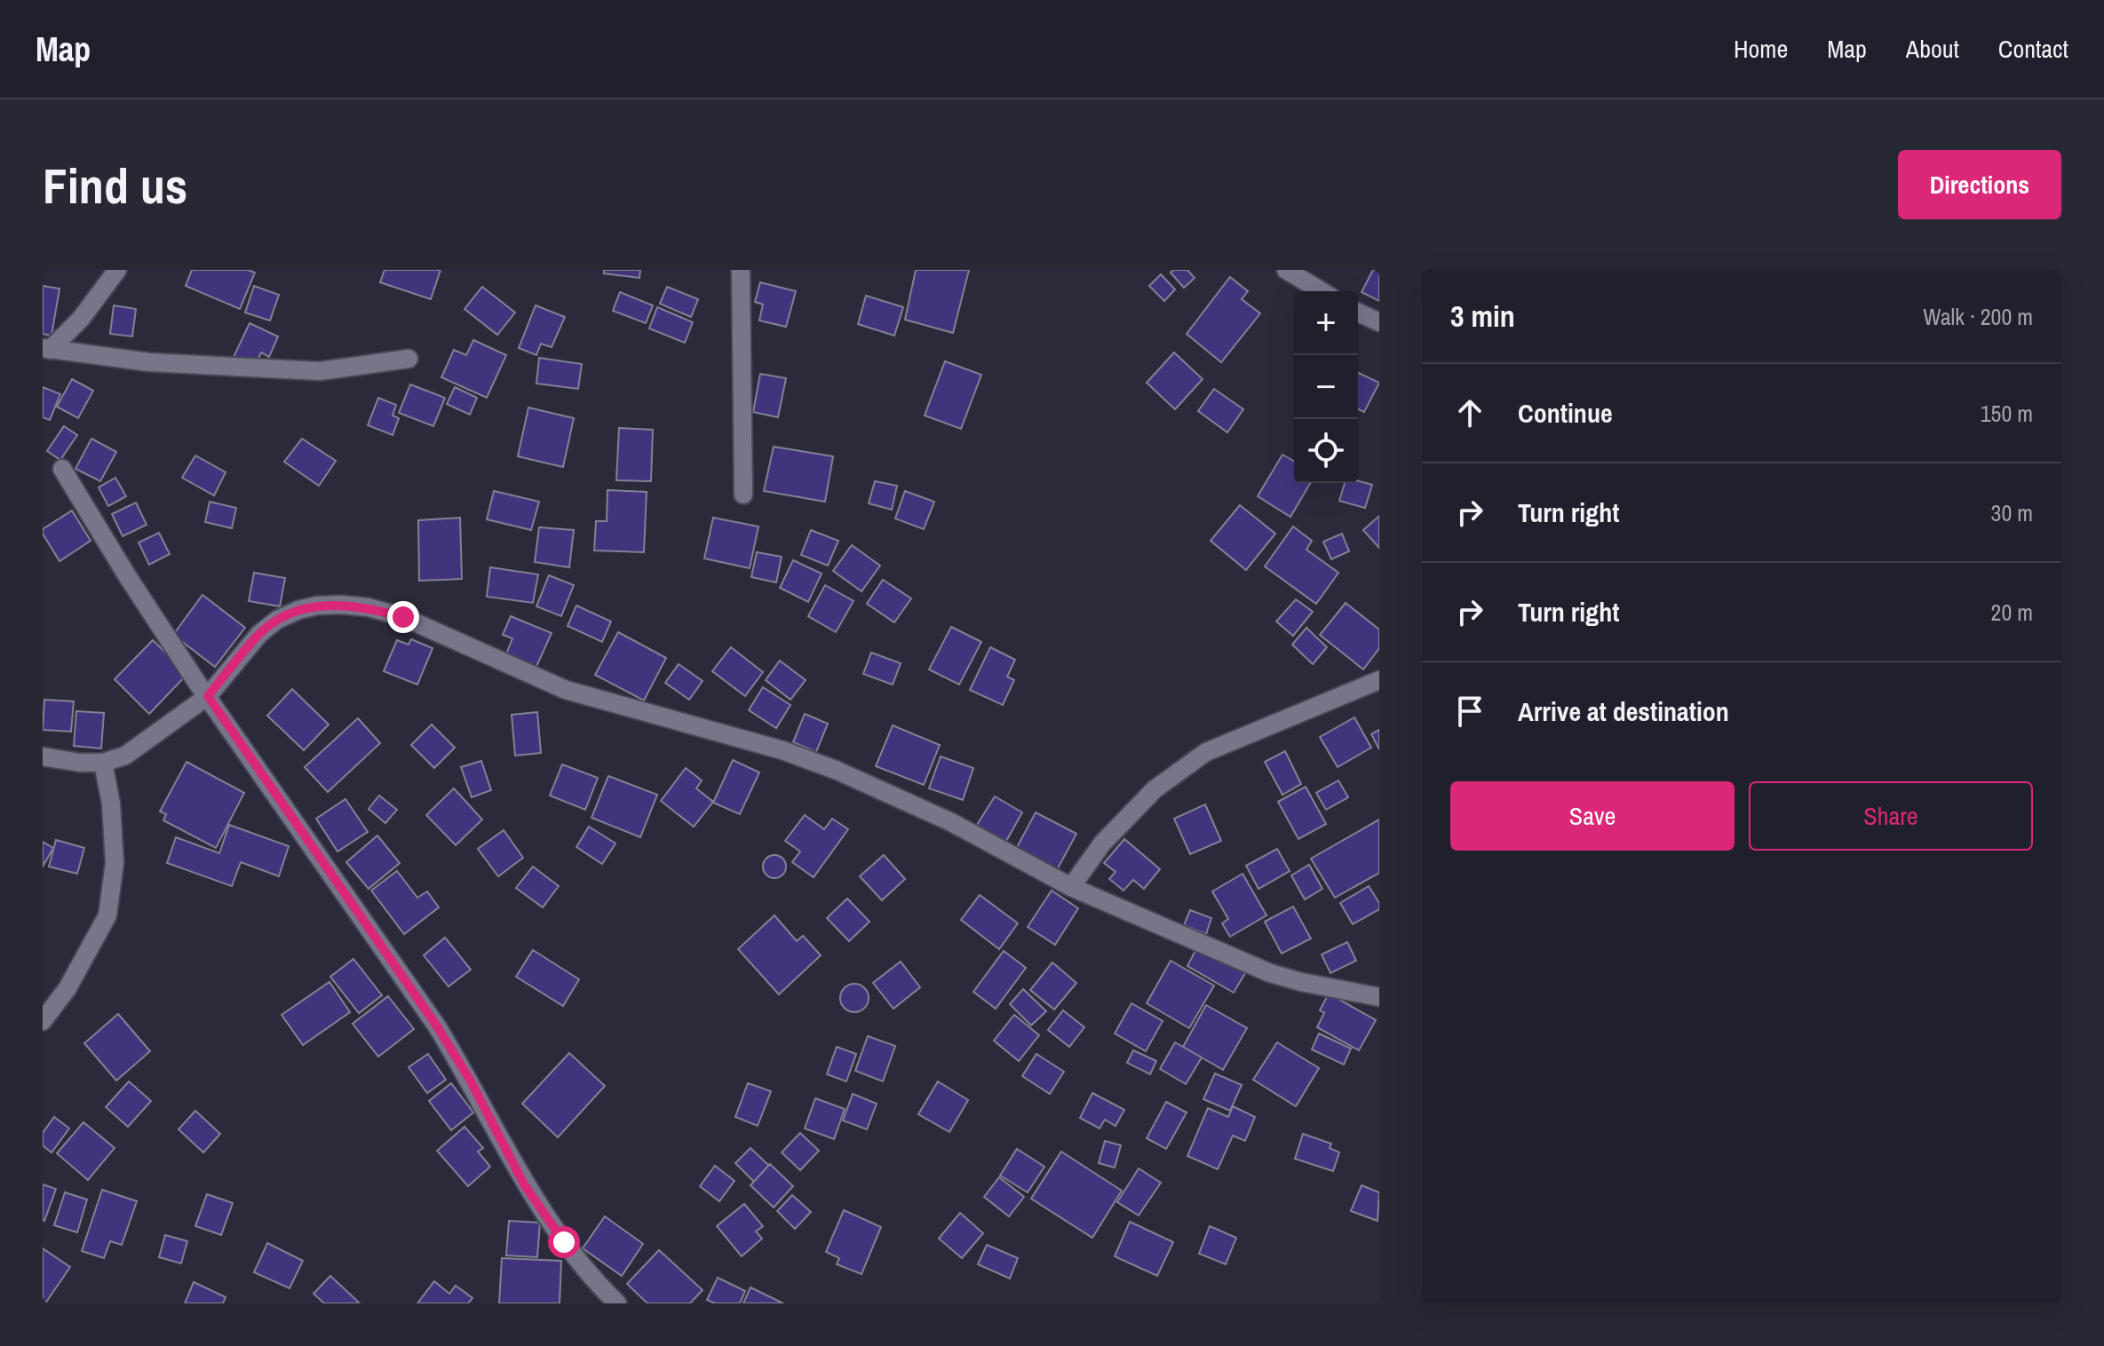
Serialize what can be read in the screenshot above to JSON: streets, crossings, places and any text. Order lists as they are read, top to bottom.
{
  "page": {
    "header": "Map",
    "nav": [
      "Home",
      "Map",
      "About",
      "Contact"
    ],
    "buttons": [
      "Directions",
      ["Save", "Share"]
    ],
    "title": "Find us",
    "heading": ["3 min", "Walk · 200 m"],
    "map_buttons": ["+", "−"],
    "list": [
      ["Continue", "150 m"],
      ["Turn right", "30 m"],
      ["Turn right", "20 m"],
      "Arrive at destination"
    ]
  }
}
